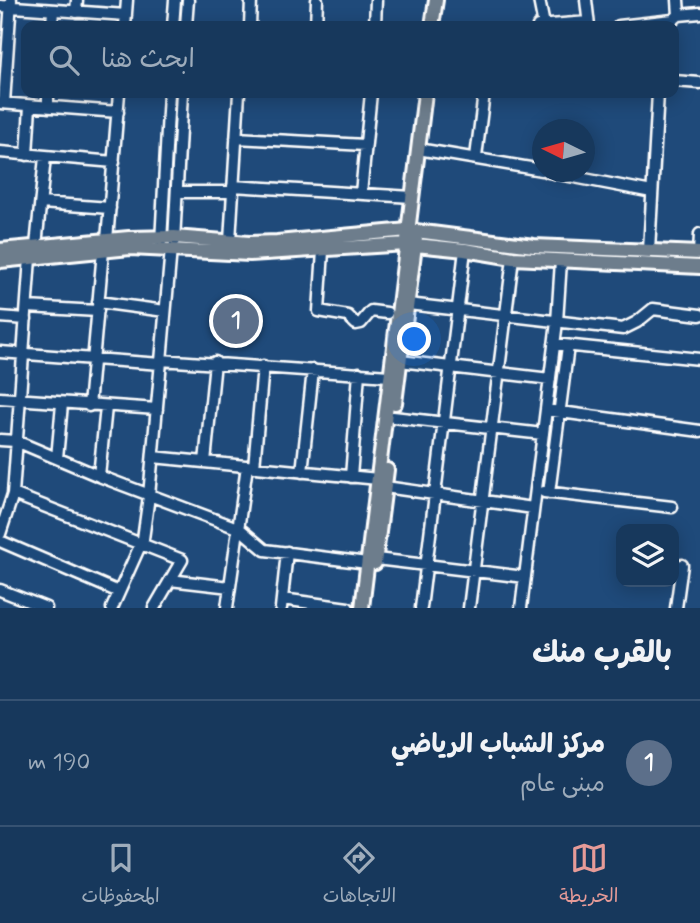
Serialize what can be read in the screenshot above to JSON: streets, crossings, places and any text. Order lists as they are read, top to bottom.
{
  "north": "left",
  "page": {
    "search": "ابحث هنا",
    "pins": "1",
    "heading": "بالقرب منك",
    "list": [
      {
        "mark": "1",
        "name": "مركز الشباب الرياضي",
        "note": "مبنى عام",
        "value": "190 m"
      }
    ],
    "nav": ["الخريطة", "الاتجاهات", "المحفوظات"]
  }
}
